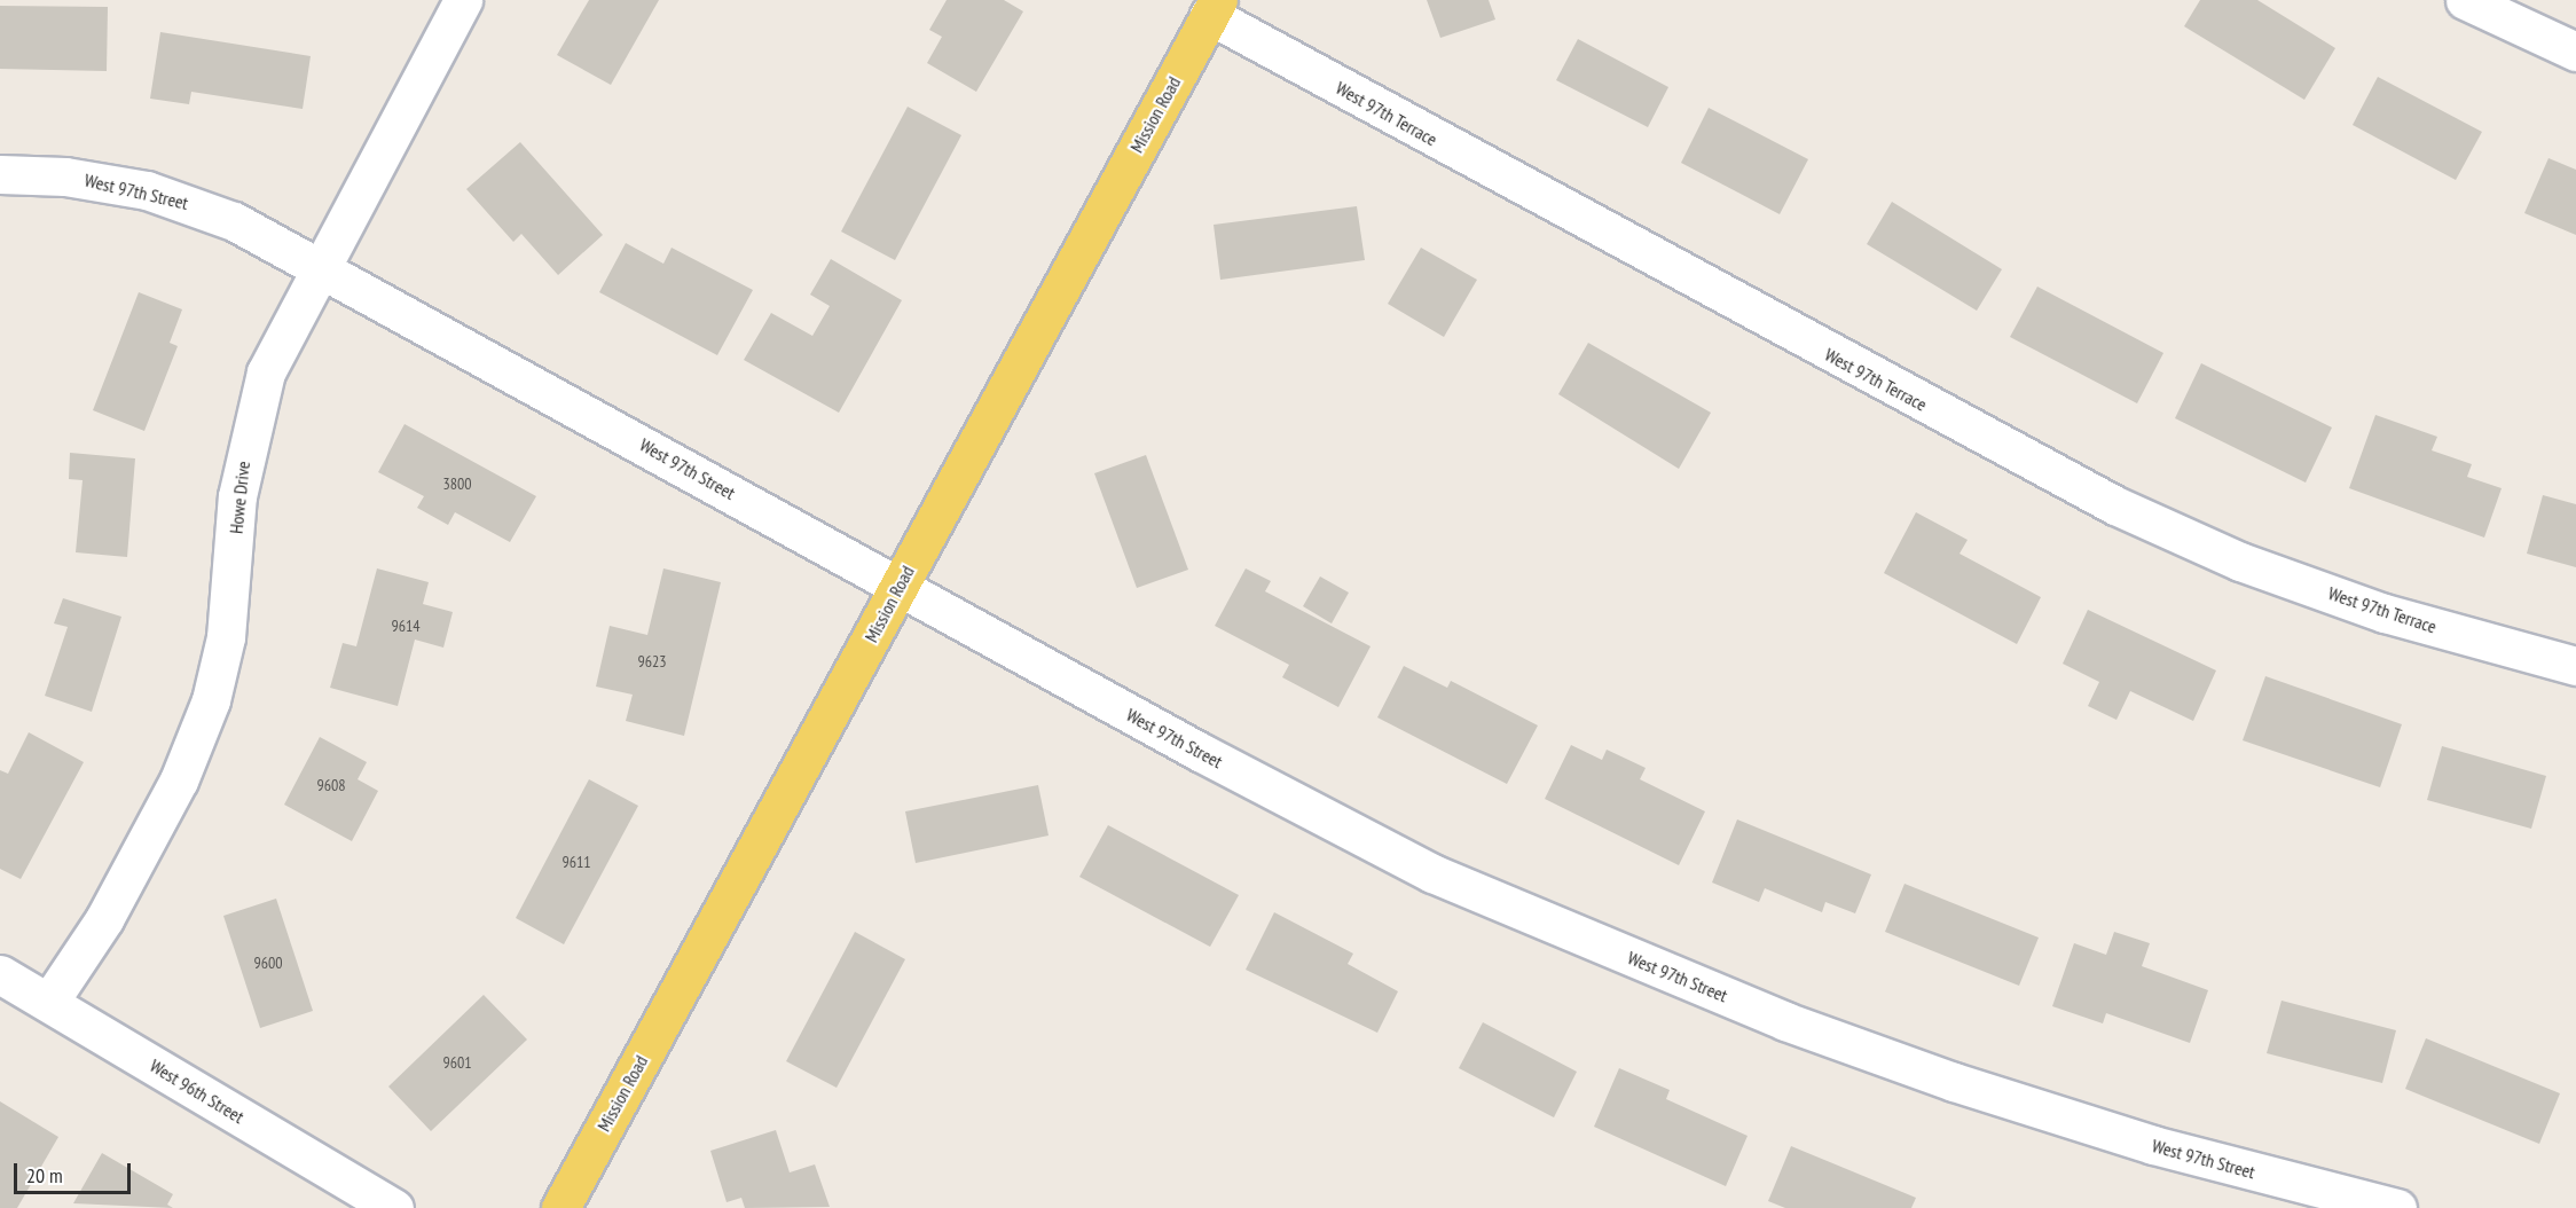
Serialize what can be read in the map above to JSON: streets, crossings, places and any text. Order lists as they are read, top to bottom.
{
  "streets": {
    "main road": ["Mission Road"],
    "street": [
      "West 97th Terrace",
      "West 97th Street",
      "Howe Drive",
      "West 96th Street"
    ]
  },
  "crossings": [
    ["West 97th Terrace", "Mission Road"],
    ["Mission Road", "West 97th Street"],
    ["West 97th Street", "Howe Drive"],
    ["Howe Drive", "West 96th Street"]
  ],
  "house_numbers": [
    "3800",
    "9614",
    "9623",
    "9608",
    "9611",
    "9600",
    "9601"
  ],
  "scale_bar": "20 m"
}
